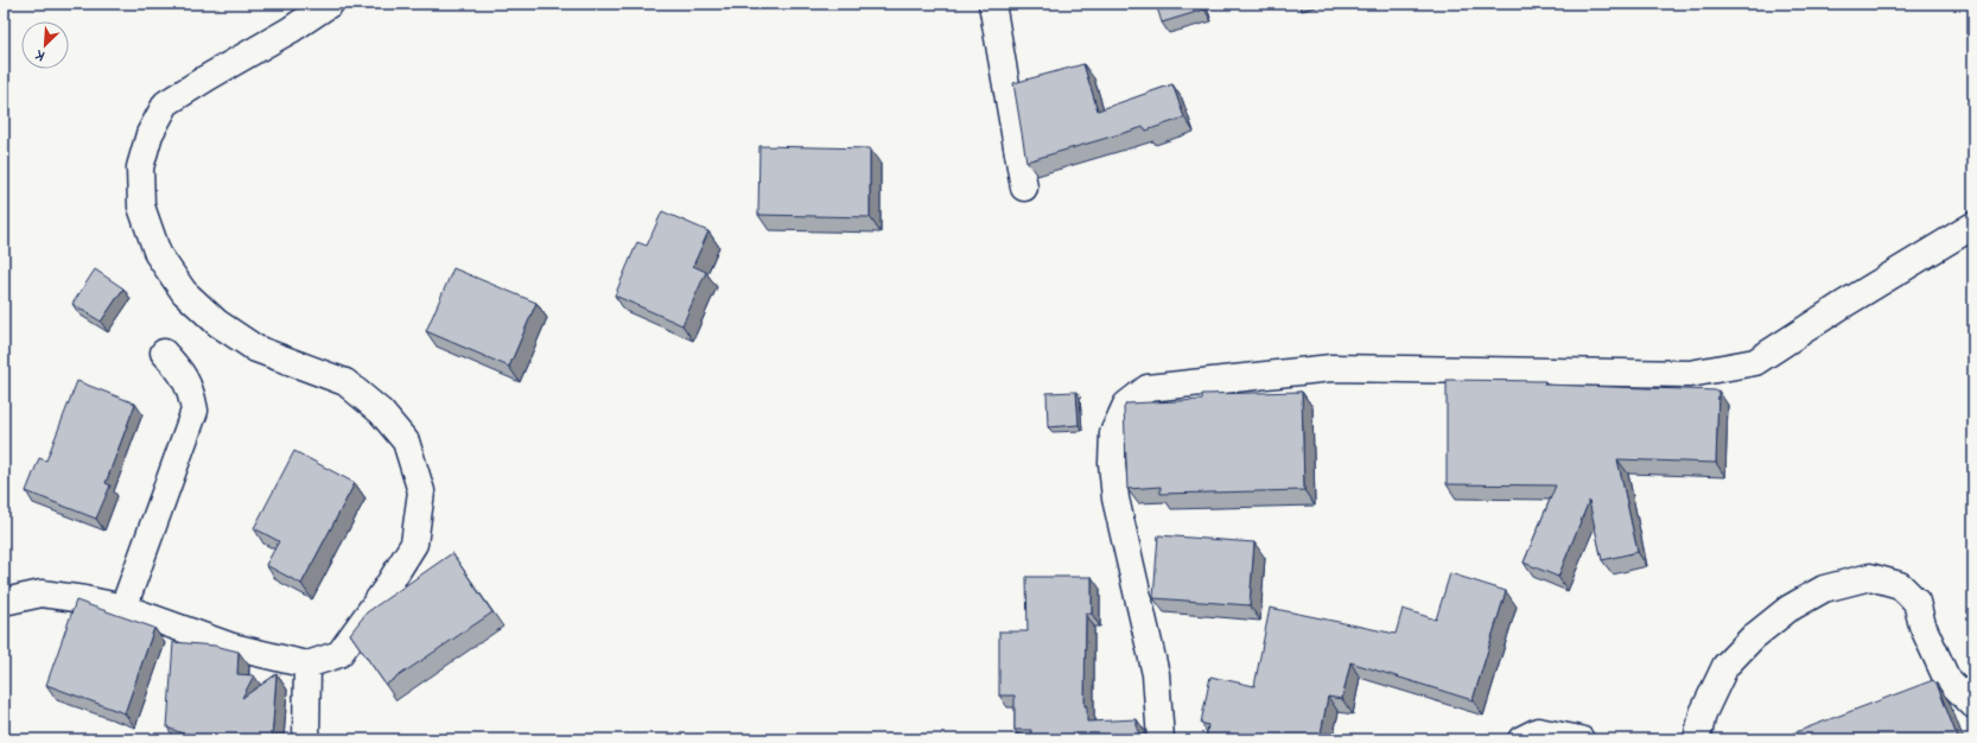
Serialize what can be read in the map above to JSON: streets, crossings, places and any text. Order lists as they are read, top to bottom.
{
  "north": "bottom left"
}
